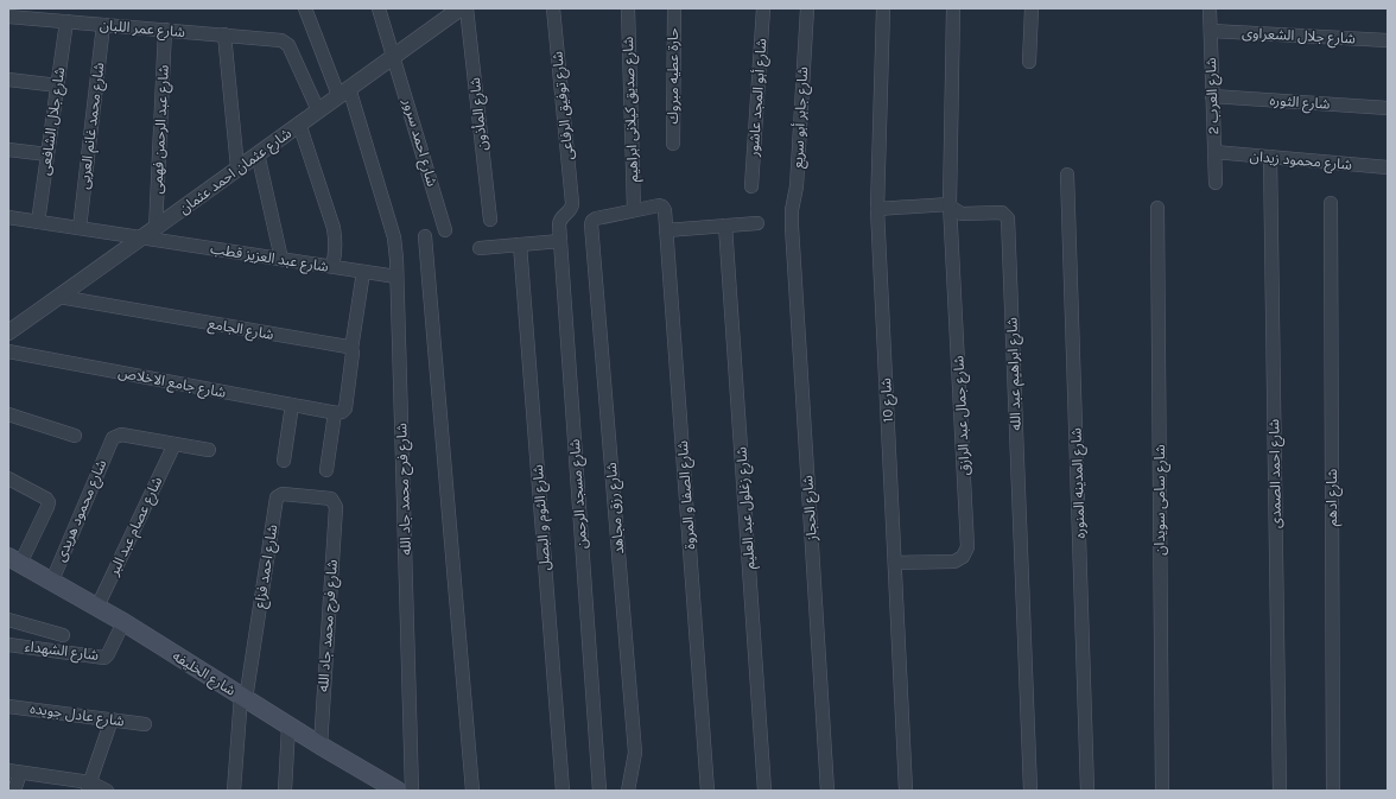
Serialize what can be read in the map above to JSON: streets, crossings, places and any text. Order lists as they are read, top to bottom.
{
  "streets": {
    "main road": ["شارع الخليفه"],
    "street": [
      "شارع عمر اللبان",
      "شارع جلال الشعراوى",
      "حارة عطيه مبروك",
      "شارع العرب 2",
      "شارع أبو المجد عاشور",
      "شارع الثوره",
      "شارع توفيق الرفاعى",
      "شارع صديق كيلانى ابراهيم",
      "شارع المأذون",
      "شارع جابر أبو سريع",
      "شارع جلال الشافعى",
      "شارع محمد غانم العربى",
      "شارع عبد الرحمن فهمى",
      "شارع احمد سرور",
      "شارع محمود زيدان",
      "شارع عثمان احمد عثمان",
      "شارع عبد العزيز قطب",
      "شارع الجامع",
      "شارع ابراهيم عبد الله",
      "شارع جامع الاخلاص",
      "شارع 10",
      "شارع جمال عبد الرازق",
      "شارع احمد الصمدى",
      "شارع المدينه المنوره",
      "شارع فرح محمد جاد الله",
      "شارع مسجد الرحمن",
      "شارع الصفا و المروة",
      "شارع ادهم",
      "شارع سامى سويدان",
      "شارع رزق مجاهد",
      "شارع زغلول عبد العليم",
      "شارع الحجاز",
      "شارع محمود هريدى",
      "شارع الثوم و البصل",
      "شارع عصام عبد البر",
      "شارع احمد فزاع",
      "شارع فرج محمد جاد الله",
      "شارع الشهداء",
      "شارع عادل جويده"
    ]
  },
  "crossings": [
    ["شارع عمر اللبان", "شارع جلال الشافعى"],
    ["شارع عمر اللبان", "شارع محمد غانم العربى"],
    ["شارع عمر اللبان", "شارع عبد الرحمن فهمى"],
    ["شارع عمر اللبان", "شارع عثمان احمد عثمان"],
    ["شارع جلال الشعراوى", "شارع العرب 2"],
    ["شارع العرب 2", "شارع الثوره"],
    ["شارع العرب 2", "شارع محمود زيدان"],
    ["شارع توفيق الرفاعى", "شارع مسجد الرحمن"],
    ["شارع صديق كيلانى ابراهيم", "شارع الصفا و المروة"],
    ["شارع صديق كيلانى ابراهيم", "شارع رزق مجاهد"],
    ["شارع جابر أبو سريع", "شارع الحجاز"],
    ["شارع جلال الشافعى", "شارع عبد العزيز قطب"],
    ["شارع محمد غانم العربى", "شارع عبد العزيز قطب"],
    ["شارع عبد الرحمن فهمى", "شارع عثمان احمد عثمان"],
    ["شارع عبد الرحمن فهمى", "شارع عبد العزيز قطب"],
    ["شارع احمد سرور", "شارع عثمان احمد عثمان"],
    ["شارع محمود زيدان", "شارع احمد الصمدى"],
    ["شارع عثمان احمد عثمان", "شارع عبد العزيز قطب"],
    ["شارع عثمان احمد عثمان", "شارع الجامع"],
    ["شارع عثمان احمد عثمان", "شارع فرح محمد جاد الله"],
    ["شارع عبد العزيز قطب", "شارع فرح محمد جاد الله"],
    ["شارع ابراهيم عبد الله", "شارع جمال عبد الرازق"],
    ["شارع 10", "شارع جمال عبد الرازق"],
    ["شارع الصفا و المروة", "شارع رزق مجاهد"],
    ["شارع محمود هريدى", "شارع عصام عبد البر"],
    ["شارع محمود هريدى", "شارع الخليفه"],
    ["شارع عصام عبد البر", "شارع الخليفه"],
    ["شارع احمد فزاع", "شارع فرج محمد جاد الله"],
    ["شارع احمد فزاع", "شارع الخليفه"],
    ["شارع فرج محمد جاد الله", "شارع الخليفه"],
    ["شارع الشهداء", "شارع الخليفه"]
  ]
}
